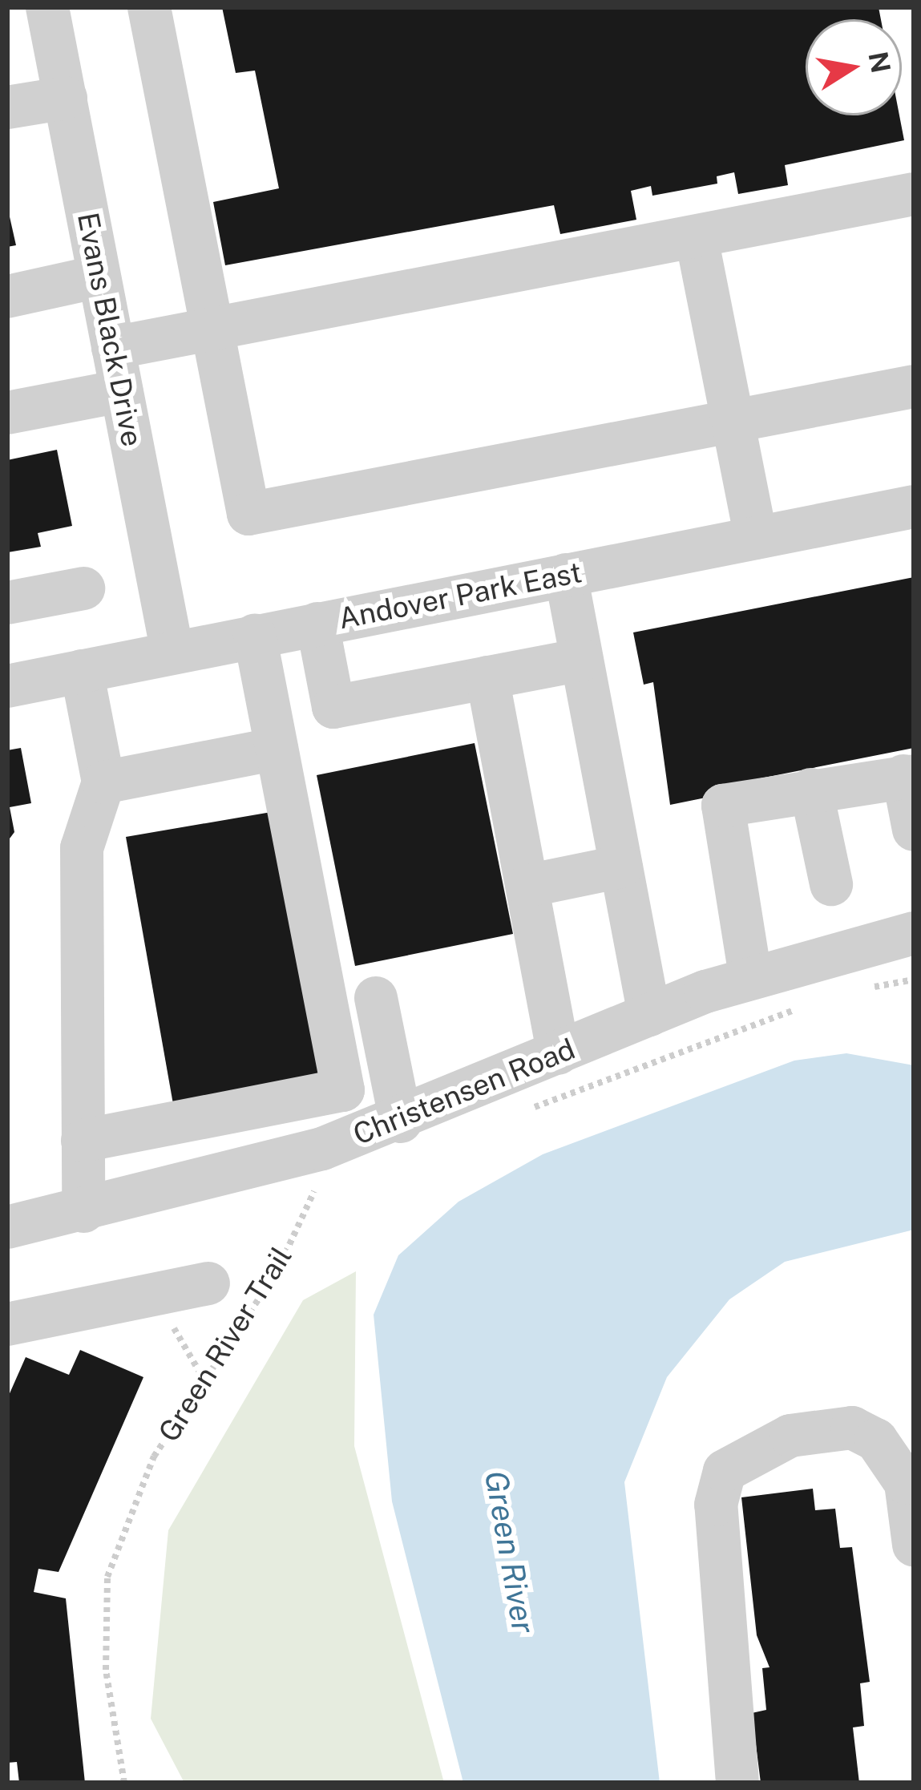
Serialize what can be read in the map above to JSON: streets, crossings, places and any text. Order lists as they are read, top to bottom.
{
  "streets": {
    "street": ["Evans Black Drive", "Andover Park East", "Christensen Road"],
    "path": ["Green River Trail"]
  },
  "crossings": [
    ["Evans Black Drive", "Andover Park East"]
  ],
  "water": ["Green River"],
  "north": "right"
}
